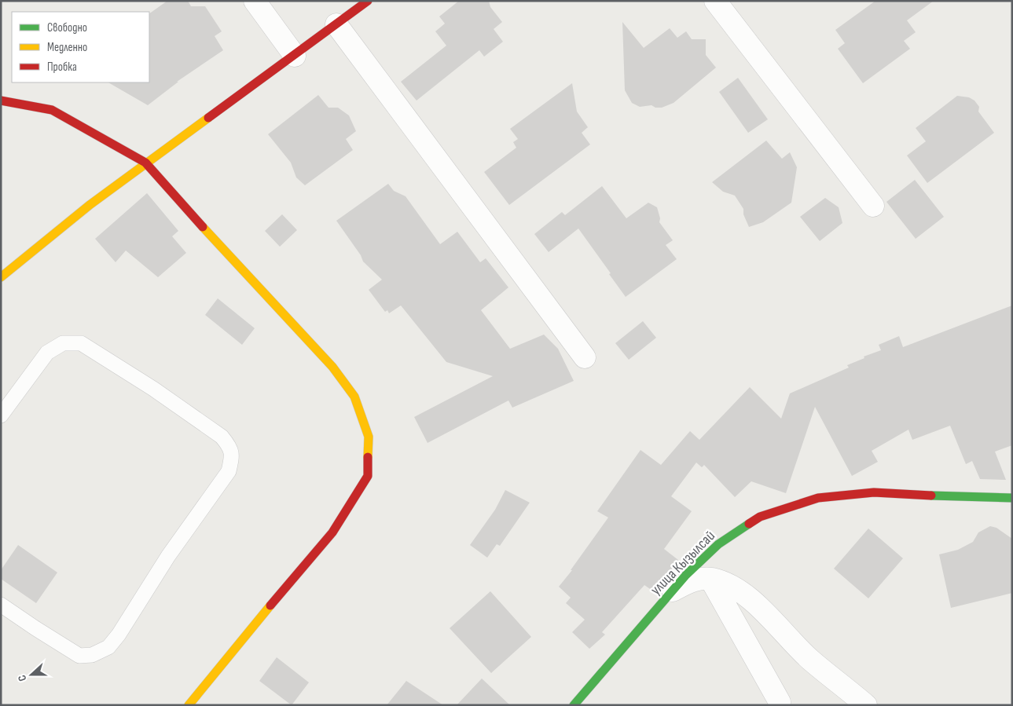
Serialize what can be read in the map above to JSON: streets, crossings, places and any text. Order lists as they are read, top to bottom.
{
  "streets": {
    "street": ["улица Кызылсай"]
  },
  "legend": ["Свободно", "Медленно", "Пробка"],
  "north": "left"
}
